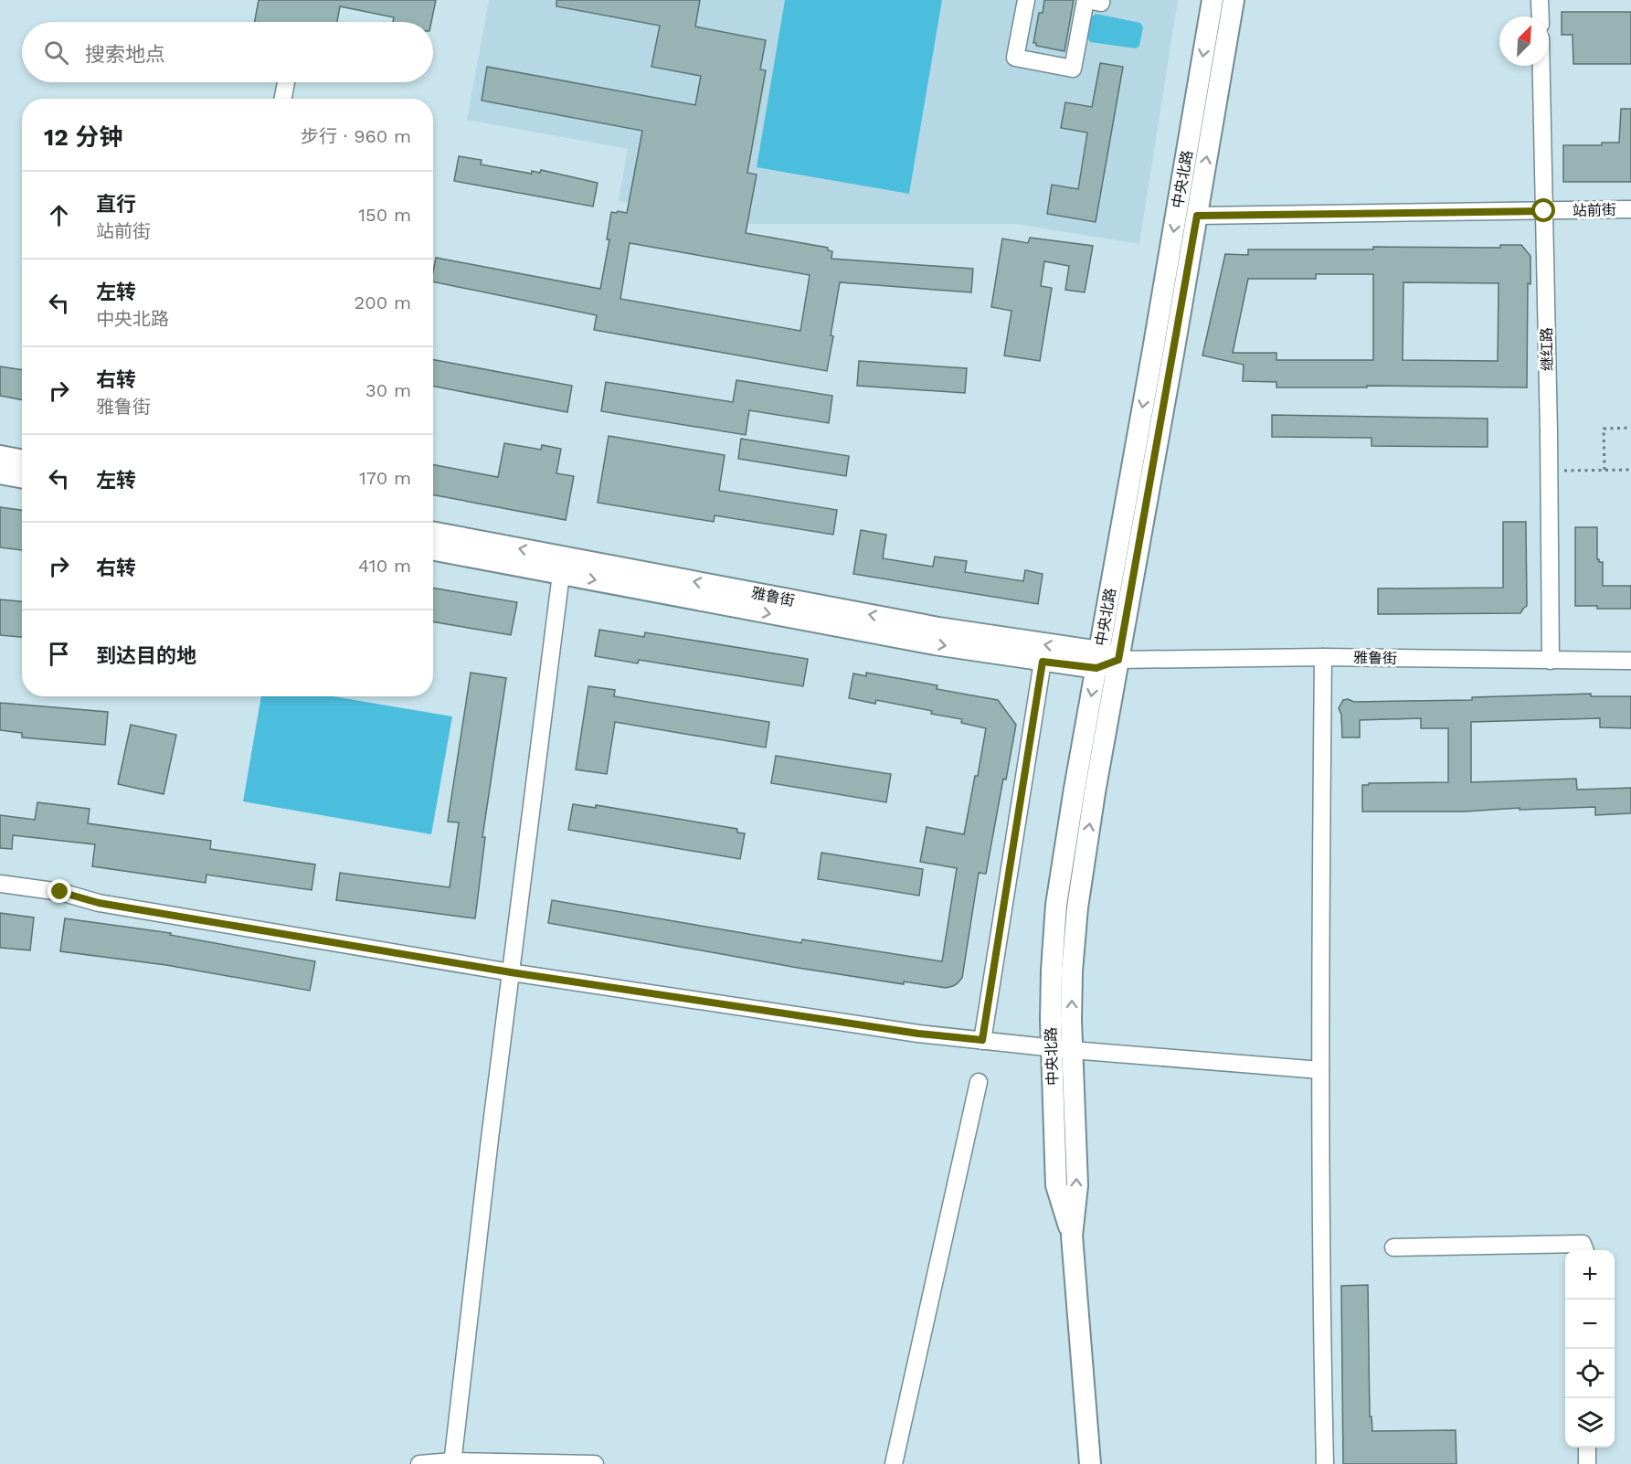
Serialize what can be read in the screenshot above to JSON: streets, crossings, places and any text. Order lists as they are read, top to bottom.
{
  "streets": {
    "main road": ["中央北路", "雅鲁街"],
    "street": ["站前街", "继红路"]
  },
  "crossings": [
    ["中央北路", "站前街"],
    ["中央北路", "雅鲁街"],
    ["站前街", "继红路"],
    ["继红路", "雅鲁街"]
  ],
  "north": "top right",
  "page": {
    "search": "搜索地点",
    "heading": ["12 分钟", "步行 · 960 m"],
    "list": [
      ["直行", "站前街", "150 m"],
      ["左转", "中央北路", "200 m"],
      ["右转", "雅鲁街", "30 m"],
      ["左转", "170 m"],
      ["右转", "410 m"],
      "到达目的地"
    ],
    "map_buttons": ["+", "−"]
  }
}
